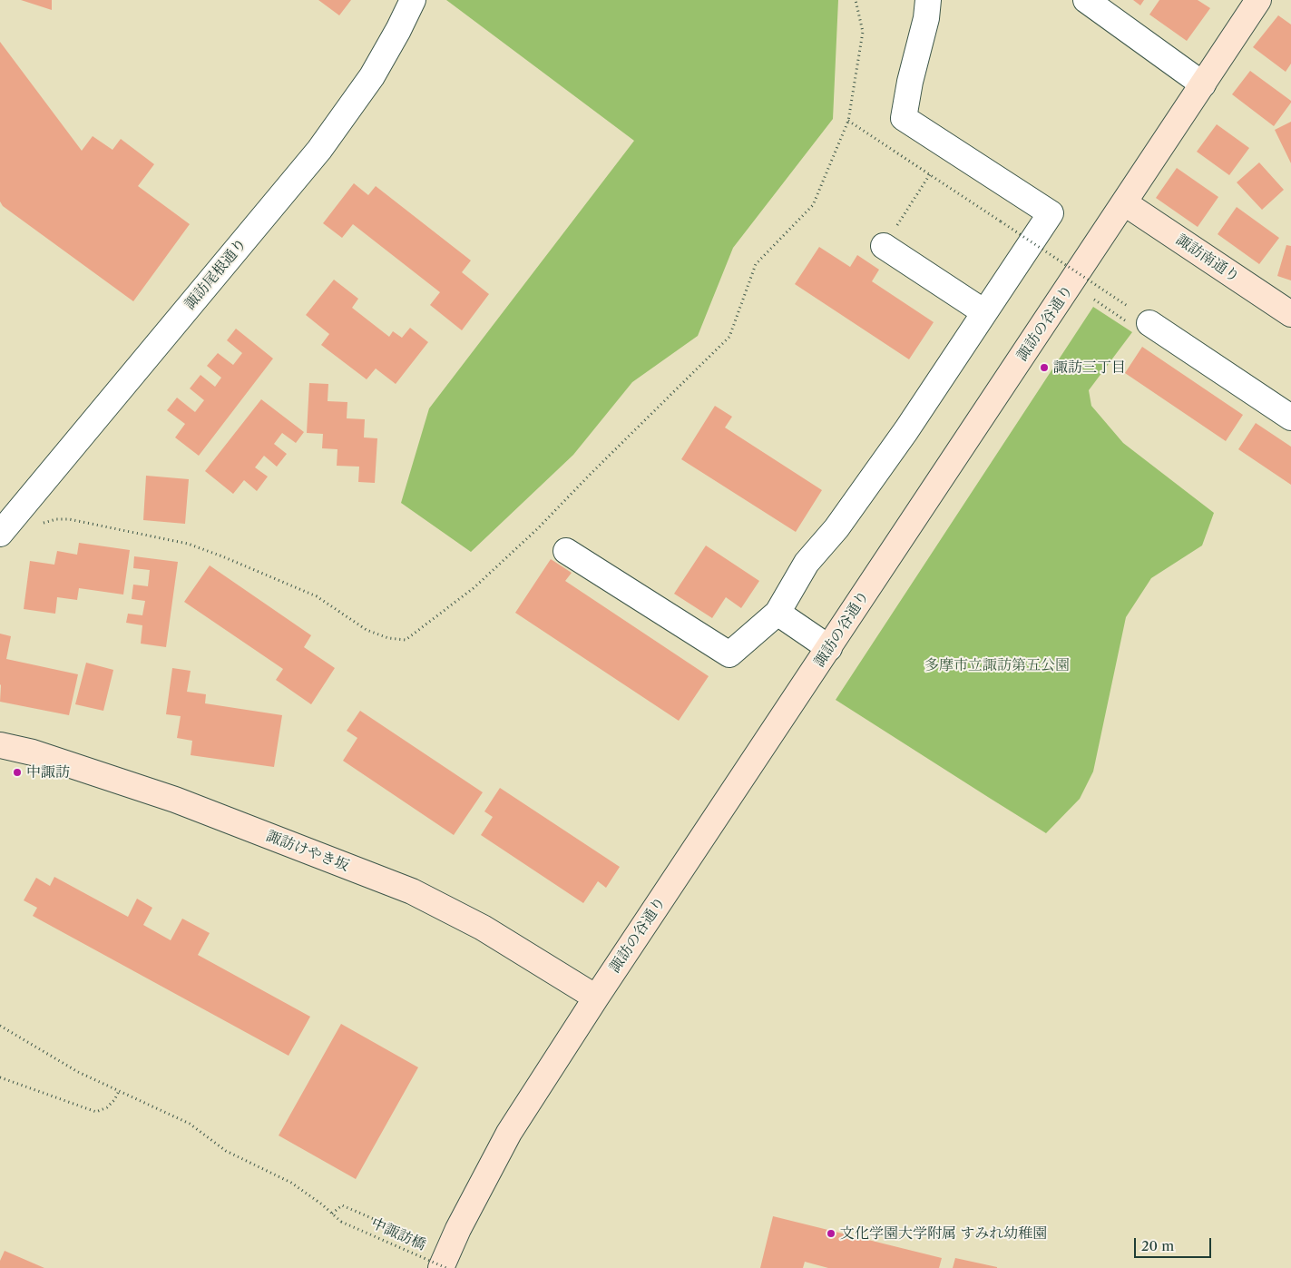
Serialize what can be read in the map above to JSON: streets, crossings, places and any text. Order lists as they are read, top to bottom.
{
  "streets": {
    "street": [
      "諏訪南通り",
      "諏訪尾根通り",
      "諏訪の谷通り",
      "諏訪けやき坂"
    ],
    "path": ["中諏訪橋"]
  },
  "crossings": [
    ["諏訪南通り", "諏訪の谷通り"],
    ["諏訪の谷通り", "諏訪けやき坂"]
  ],
  "parks": ["多摩市立諏訪第五公園"],
  "places": ["諏訪三丁目", "中諏訪", "文化学園大学附属 すみれ幼稚園"],
  "scale_bar": "20 m"
}
